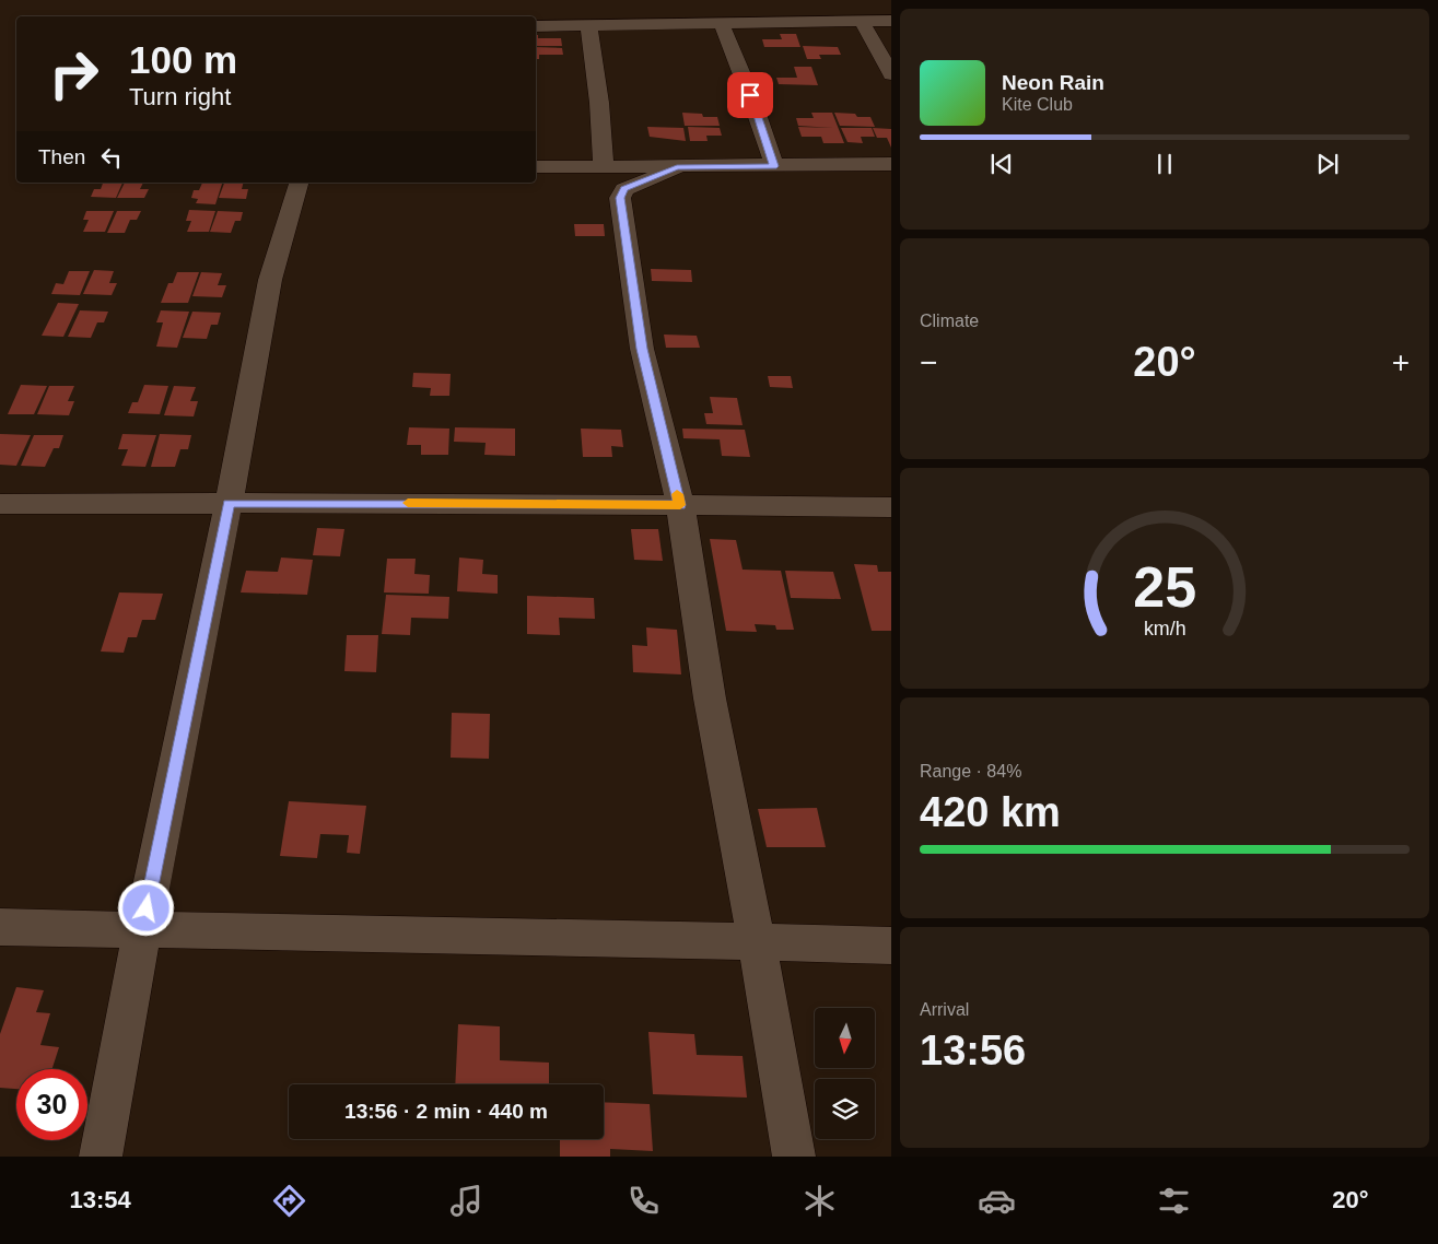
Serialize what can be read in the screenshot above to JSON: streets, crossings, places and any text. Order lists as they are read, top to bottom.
{
  "north": "bottom",
  "page": {
    "turn": ["100 m", "Turn right"],
    "song": ["Neon Rain", "Kite Club"],
    "then": "Then",
    "tile": [
      "Climate",
      ["Range · 84%", "420 km"],
      ["Arrival", "13:56"]
    ],
    "heat": ["−", "20°", "+"],
    "limit": "30",
    "trip": "13:56 · 2 min · 440 m",
    "tabs": ["13:54", "20°"],
    "gauge": ["25", "km/h"]
  }
}
